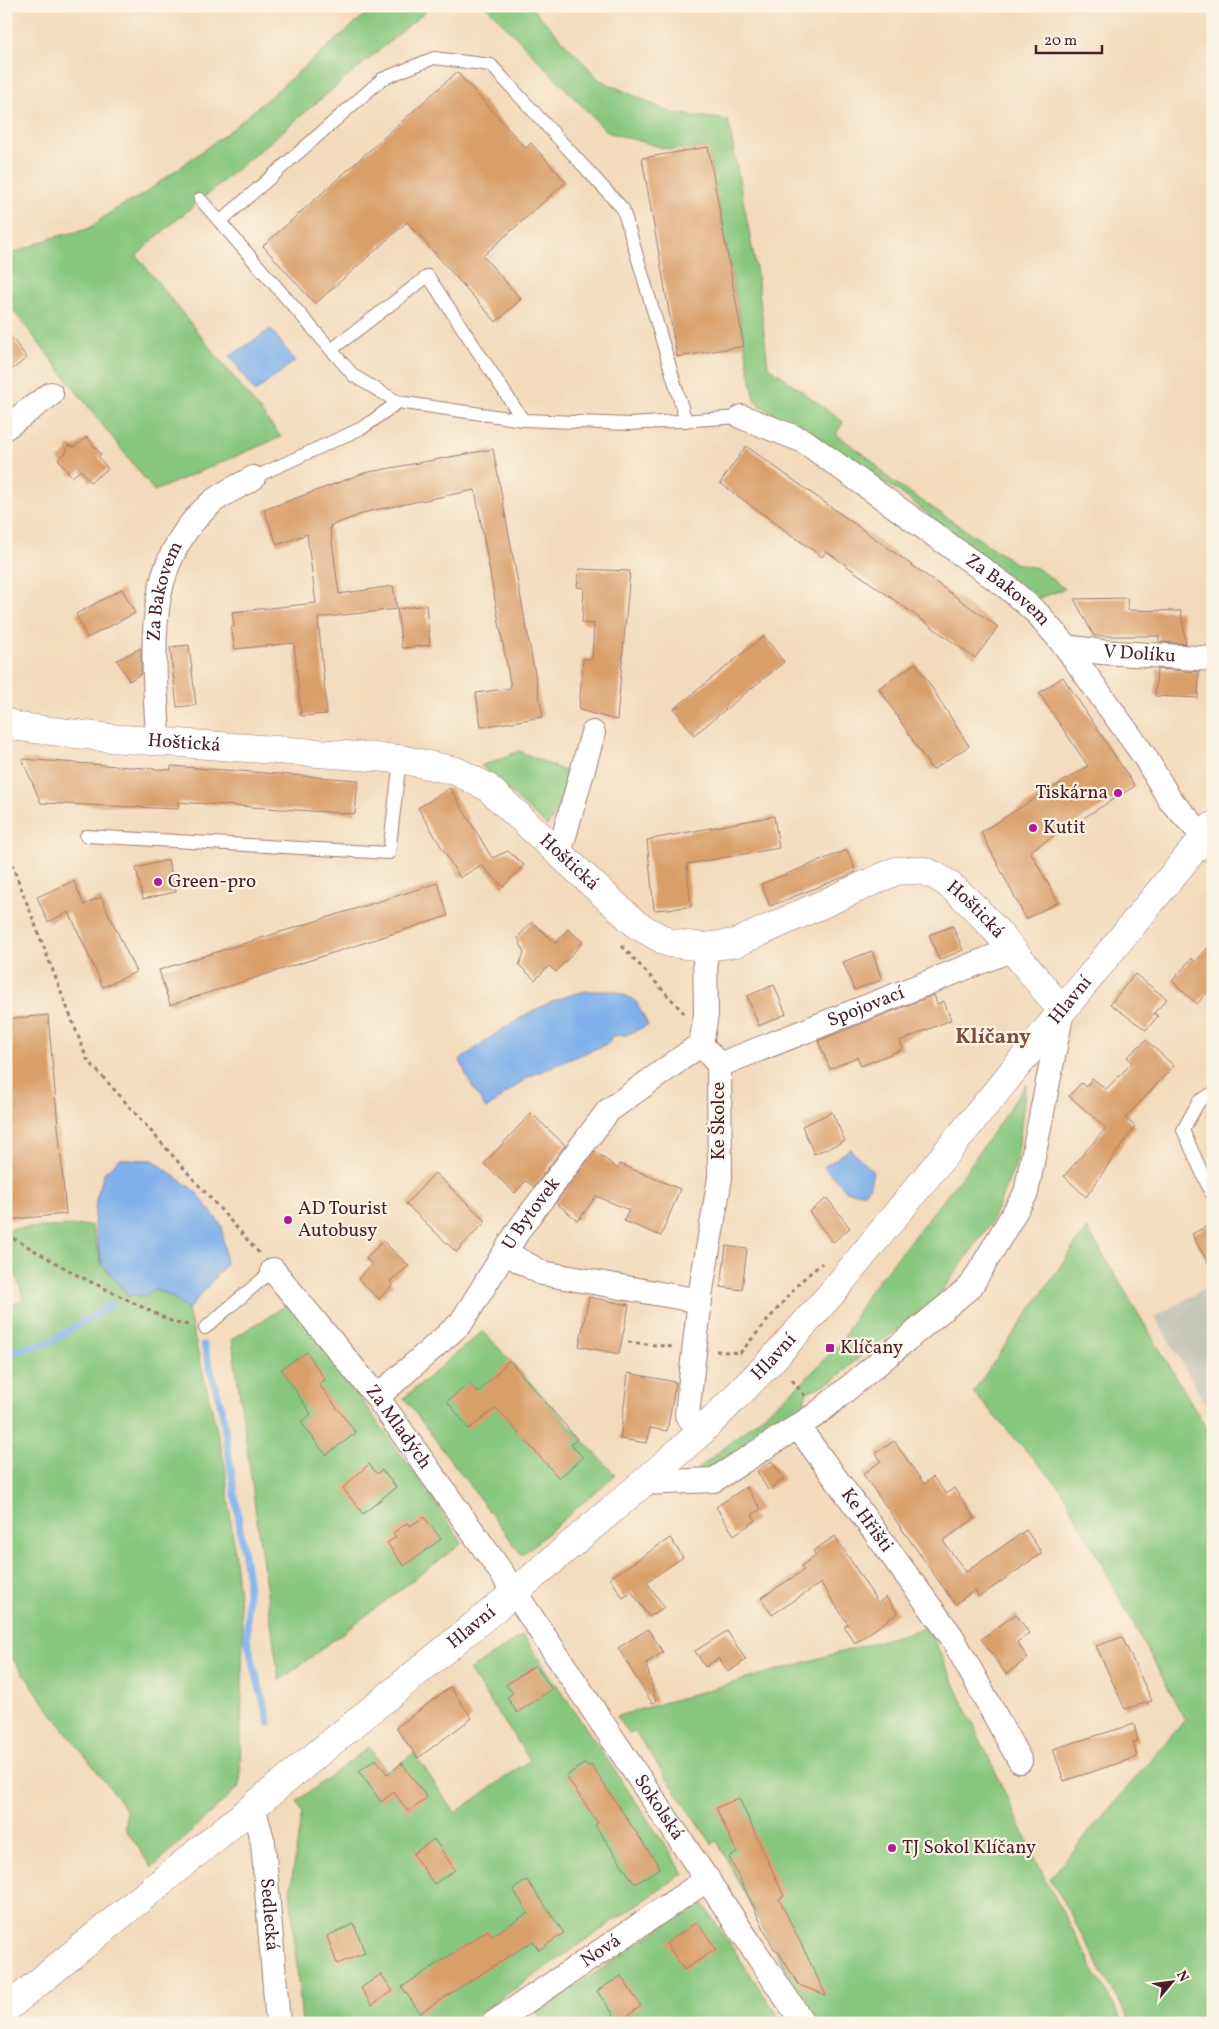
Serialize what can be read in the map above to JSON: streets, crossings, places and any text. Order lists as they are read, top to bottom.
{
  "streets": {
    "main road": ["Hoštická", "Hlavní"],
    "street": [
      "Za Bakovem",
      "V Dolíku",
      "Spojovací",
      "Ke Školce",
      "U Bytovek",
      "Za Mladých",
      "Ke Hřišti",
      "Sokolská",
      "Sedlecká",
      "Nová"
    ]
  },
  "crossings": [
    ["Za Bakovem", "V Dolíku"],
    ["Za Bakovem", "Hoštická"],
    ["Za Bakovem", "Hlavní"],
    ["Hoštická", "Hlavní"],
    ["Hoštická", "Spojovací"],
    ["Hlavní", "Ke Školce"],
    ["Hlavní", "Za Mladých"],
    ["Hlavní", "Sokolská"],
    ["Hlavní", "Sedlecká"],
    ["Spojovací", "Ke Školce"],
    ["Ke Školce", "U Bytovek"],
    ["U Bytovek", "Za Mladých"],
    ["Za Mladých", "Sokolská"],
    ["Sokolská", "Nová"]
  ],
  "districts": ["Klíčany"],
  "places": {
    "other": [
      "Tiskárna",
      "Kutit",
      "Green-pro",
      "AD Tourist Autobusy",
      "TJ Sokol Klíčany"
    ],
    "transit": ["Klíčany"]
  },
  "scale_bar": "20 m",
  "north": "top right"
}
